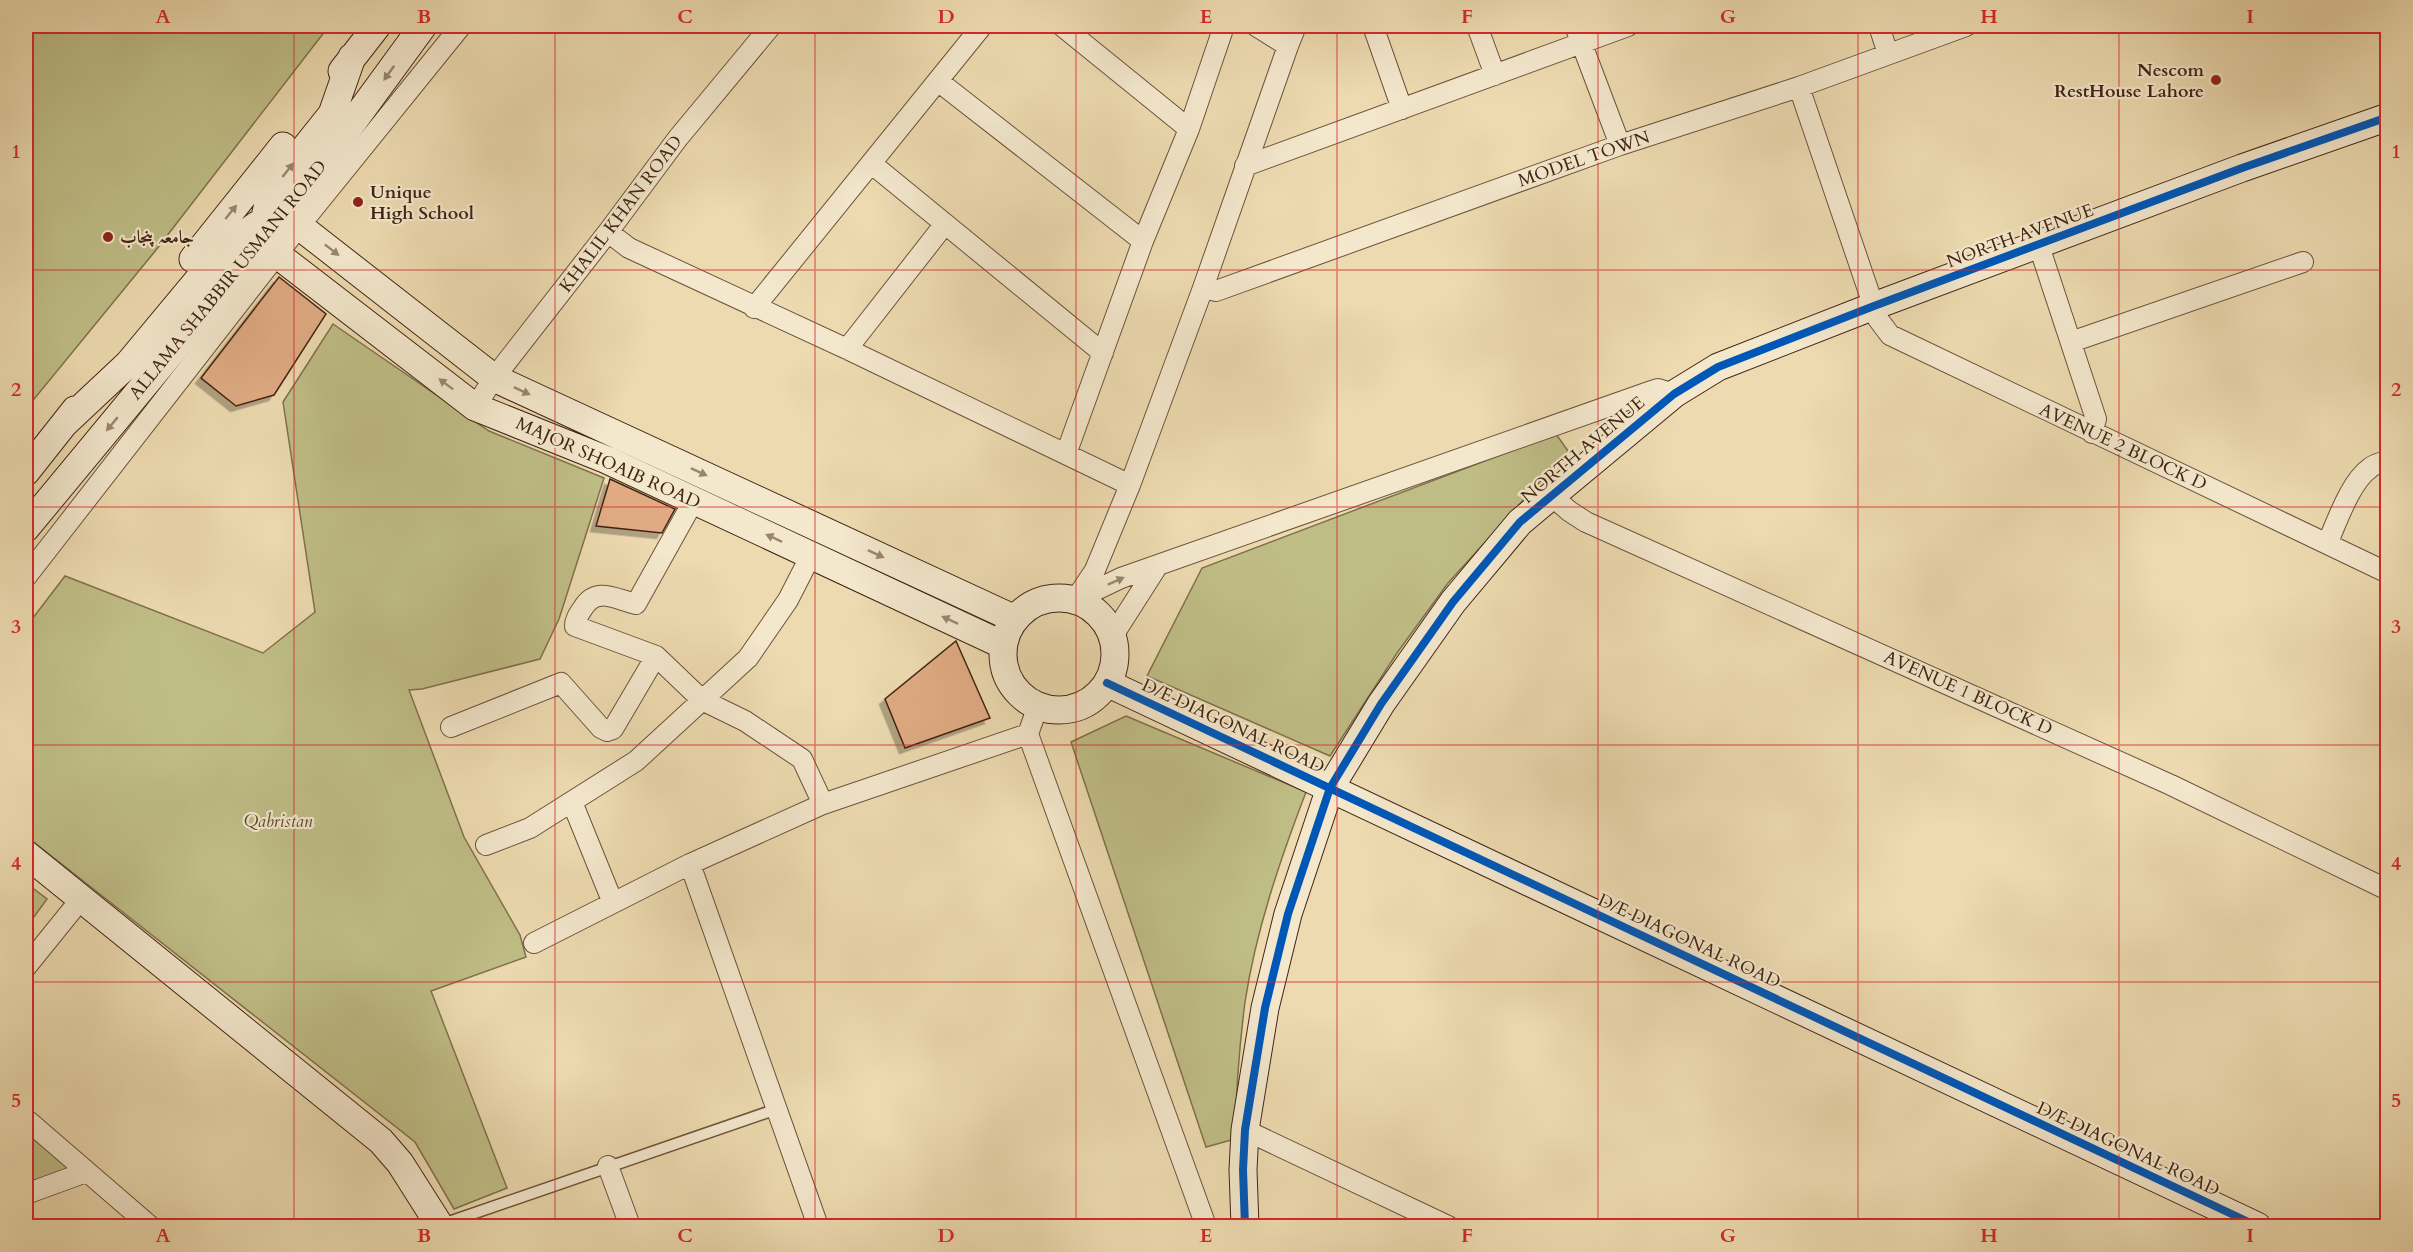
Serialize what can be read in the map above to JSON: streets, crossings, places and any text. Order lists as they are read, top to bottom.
{
  "streets": {
    "street": [
      "MODEL TOWN",
      "KHALIL KHAN ROAD",
      "NORTH AVENUE",
      "ALLAMA SHABBIR USMANI ROAD",
      "AVENUE 2 BLOCK D",
      "MAJOR SHOAIB ROAD",
      "AVENUE 1 BLOCK D",
      "D/E DIAGONAL ROAD"
    ]
  },
  "crossings": [
    ["MODEL TOWN", "AVENUE 2 BLOCK D"],
    ["KHALIL KHAN ROAD", "MAJOR SHOAIB ROAD"],
    ["NORTH AVENUE", "AVENUE 2 BLOCK D"],
    ["NORTH AVENUE", "AVENUE 1 BLOCK D"],
    ["NORTH AVENUE", "D/E DIAGONAL ROAD"],
    ["ALLAMA SHABBIR USMANI ROAD", "MAJOR SHOAIB ROAD"],
    ["MAJOR SHOAIB ROAD", "D/E DIAGONAL ROAD"]
  ],
  "parks": ["Qabristan"],
  "places": ["Nescom RestHouse Lahore", "Unique High School", "جامعہ پنجاب"],
  "grid": {
    "columns": [
      "A",
      "B",
      "C",
      "D",
      "E",
      "F",
      "G",
      "H",
      "I"
    ],
    "rows": [
      "1",
      "2",
      "3",
      "4",
      "5"
    ]
  }
}
